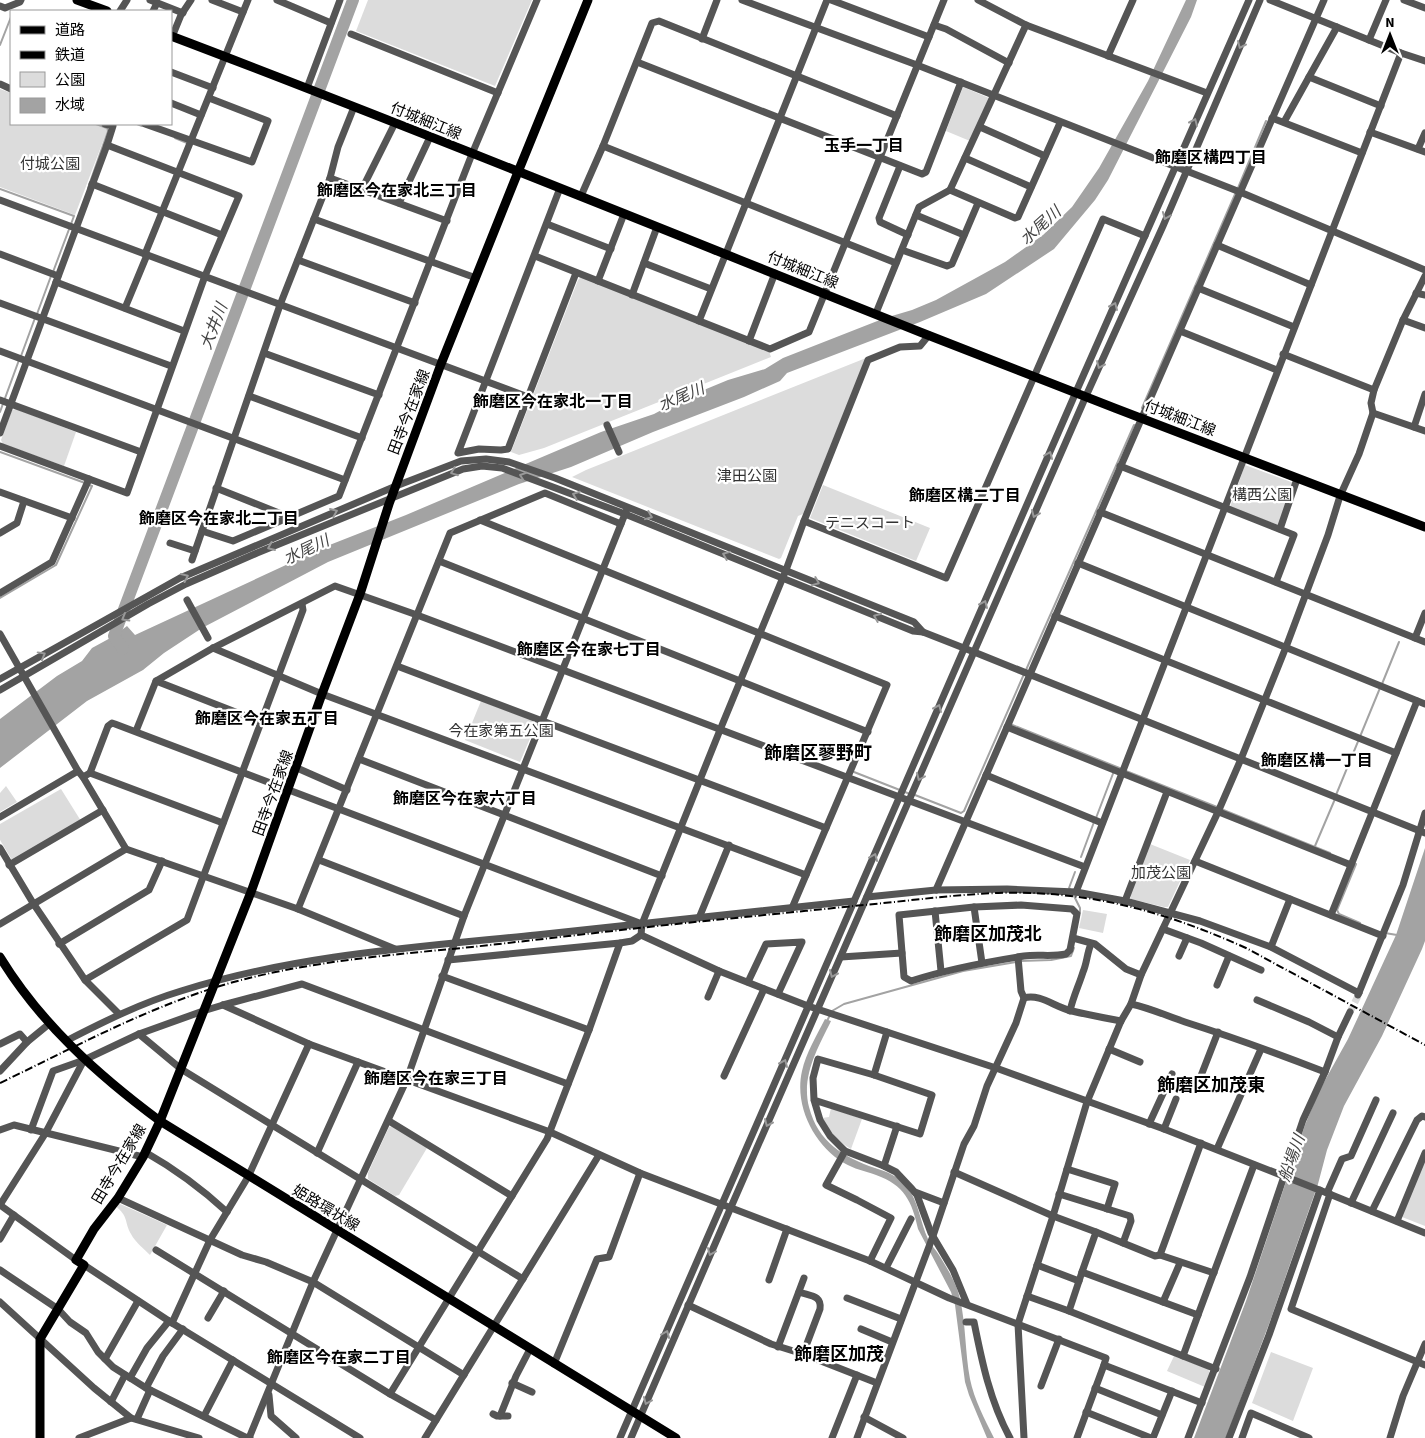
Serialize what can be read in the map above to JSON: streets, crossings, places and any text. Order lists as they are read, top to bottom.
{
  "streets": {
    "main road": ["付城細江線", "田寺今在家線", "姫路環状線"]
  },
  "crossings": [
    ["付城細江線", "田寺今在家線"],
    ["田寺今在家線", "姫路環状線"]
  ],
  "districts": [
    "玉手一丁目",
    "飾磨区構四丁目",
    "飾磨区今在家北三丁目",
    "飾磨区今在家北一丁目",
    "飾磨区構二丁目",
    "飾磨区今在家北二丁目",
    "飾磨区今在家七丁目",
    "飾磨区今在家五丁目",
    "飾磨区蓼野町",
    "飾磨区構一丁目",
    "飾磨区今在家六丁目",
    "飾磨区加茂北",
    "飾磨区今在家三丁目",
    "飾磨区加茂東",
    "飾磨区加茂",
    "飾磨区今在家二丁目"
  ],
  "water": ["水尾川", "大井川", "船場川"],
  "parks": [
    "付城公園",
    "津田公園",
    "構西公園",
    "テニスコート",
    "今在家第五公園",
    "加茂公園"
  ],
  "legend": [
    "道路",
    "鉄道",
    "公園",
    "水域"
  ],
  "north": "top"
}
